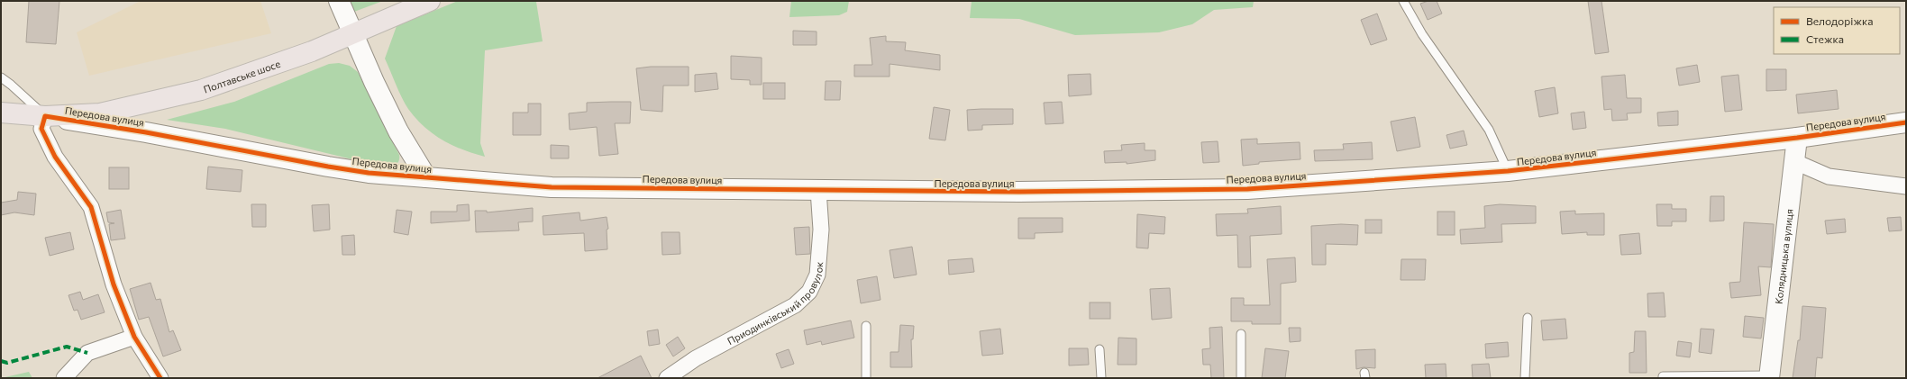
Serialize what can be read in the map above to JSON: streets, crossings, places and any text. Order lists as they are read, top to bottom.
{
  "streets": {
    "main road": ["Полтавське шосе", "Передова вулиця"],
    "street": ["Колядницька вулиця", "Приодинківський провулок"]
  },
  "crossings": [
    ["Полтавське шосе", "Передова вулиця"],
    ["Передова вулиця", "Колядницька вулиця"],
    ["Передова вулиця", "Приодинківський провулок"]
  ],
  "legend": ["Велодоріжка", "Стежка"]
}
